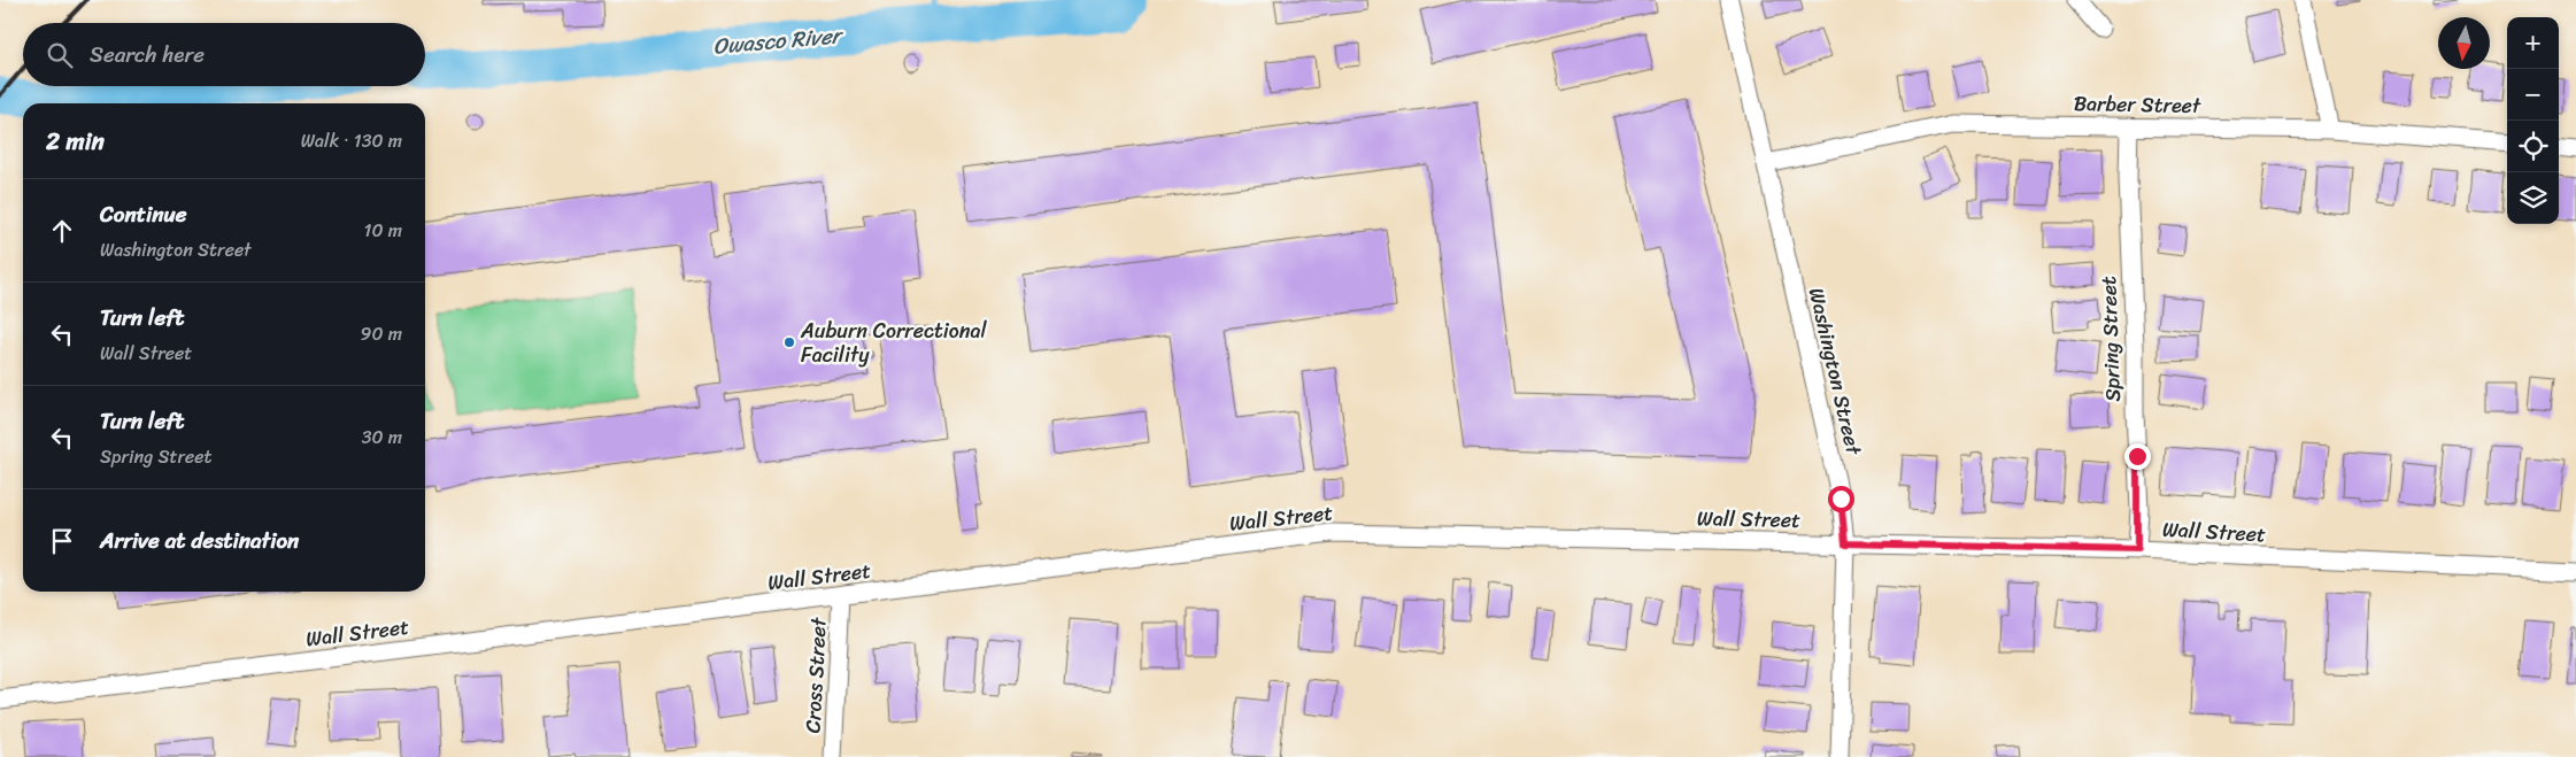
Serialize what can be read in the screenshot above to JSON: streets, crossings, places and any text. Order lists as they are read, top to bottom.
{
  "streets": {
    "street": [
      "Barber Street",
      "Spring Street",
      "Washington Street",
      "Wall Street",
      "Cross Street"
    ]
  },
  "crossings": [
    ["Barber Street", "Spring Street"],
    ["Barber Street", "Washington Street"],
    ["Spring Street", "Wall Street"],
    ["Washington Street", "Wall Street"],
    ["Wall Street", "Cross Street"]
  ],
  "water": ["Owasco River"],
  "places": ["Auburn Correctional Facility"],
  "north": "bottom",
  "page": {
    "map_buttons": ["+", "−"],
    "search": "Search here",
    "heading": ["2 min", "Walk · 130 m"],
    "list": [
      ["Continue", "Washington Street", "10 m"],
      ["Turn left", "Wall Street", "90 m"],
      ["Turn left", "Spring Street", "30 m"],
      "Arrive at destination"
    ]
  }
}
